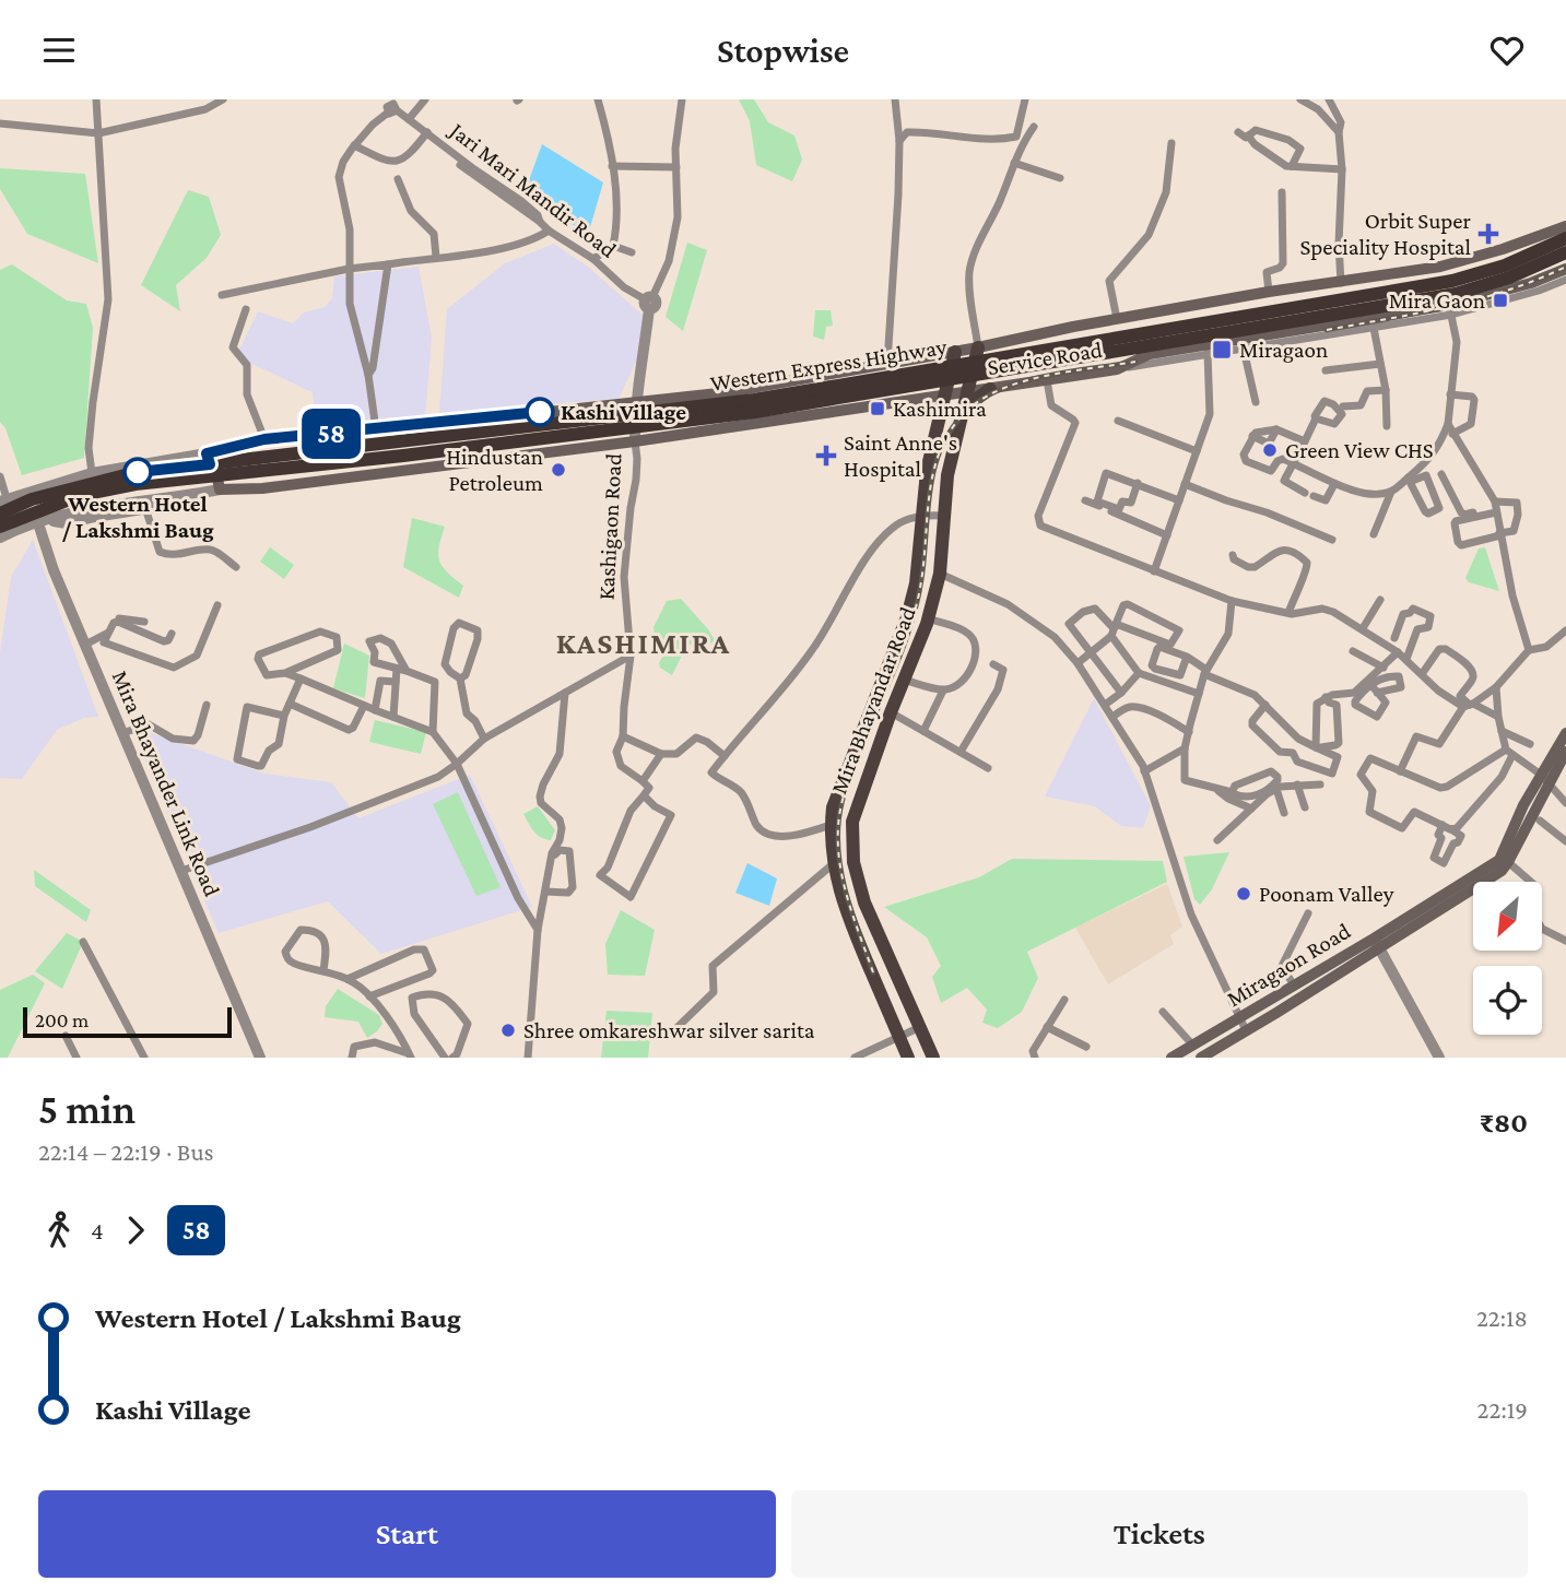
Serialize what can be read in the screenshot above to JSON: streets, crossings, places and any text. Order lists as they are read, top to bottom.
{
  "streets": {
    "highway": ["Western Express Highway"],
    "main road": ["Service Road", "Mira Bhayandar Road", "Miragaon Road"],
    "street": ["Jari Mari Mandir Road", "Kashigaon Road", "Mira Bhayander Link Road"]
  },
  "crossings": [
    ["Jari Mari Mandir Road", "Kashigaon Road"],
    ["Service Road", "Kashigaon Road"],
    ["Service Road", "Mira Bhayandar Road"]
  ],
  "districts": ["KASHIMIRA"],
  "places": {
    "health": ["Orbit Super Speciality Hospital", "Saint Anne's Hospital"],
    "transit": ["Mira Gaon", "Miragaon", "Kashimira"],
    "other": [
      "Kashi Village",
      "Green View CHS",
      "Hindustan Petroleum",
      "Western Hotel / Lakshmi Baug",
      "Poonam Valley",
      "Shree omkareshwar silver sarita"
    ]
  },
  "lines": ["bus line 58"],
  "scale_bar": "200 m",
  "north": "bottom left",
  "page": {
    "header": "Stopwise",
    "on_map": "58",
    "scale": "200 m",
    "heading": ["5 min", "22:14 – 22:19 · Bus", "₹80"],
    "legs": ["4", "58"],
    "list": [
      {
        "name": "Western Hotel / Lakshmi Baug",
        "value": "22:18"
      },
      {
        "name": "Kashi Village",
        "value": "22:19"
      }
    ],
    "buttons": ["Start", "Tickets"]
  }
}
